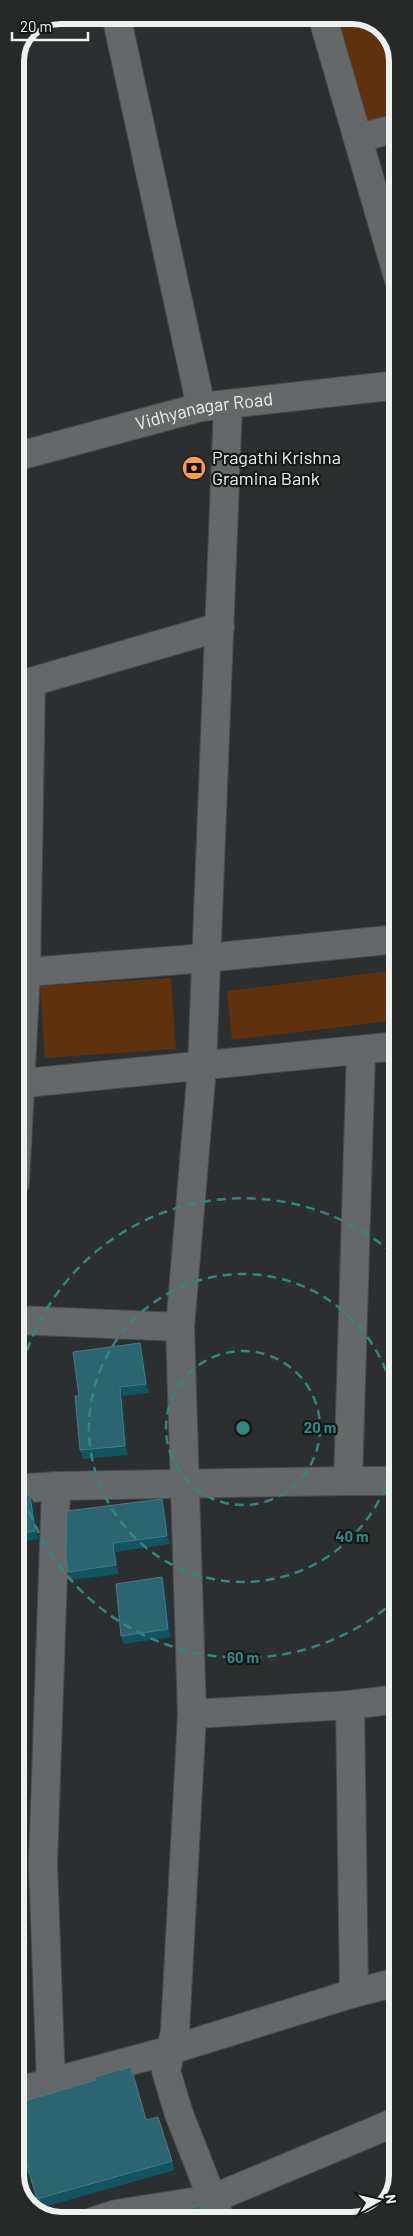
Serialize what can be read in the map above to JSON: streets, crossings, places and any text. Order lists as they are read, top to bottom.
{
  "streets": {
    "street": ["Vidhyanagar Road"]
  },
  "places": {
    "bank": ["Pragathi Krishna Gramina Bank"]
  },
  "scale_bar": "20 m",
  "north": "right",
  "rings": ["20 m", "40 m", "60 m"]
}
